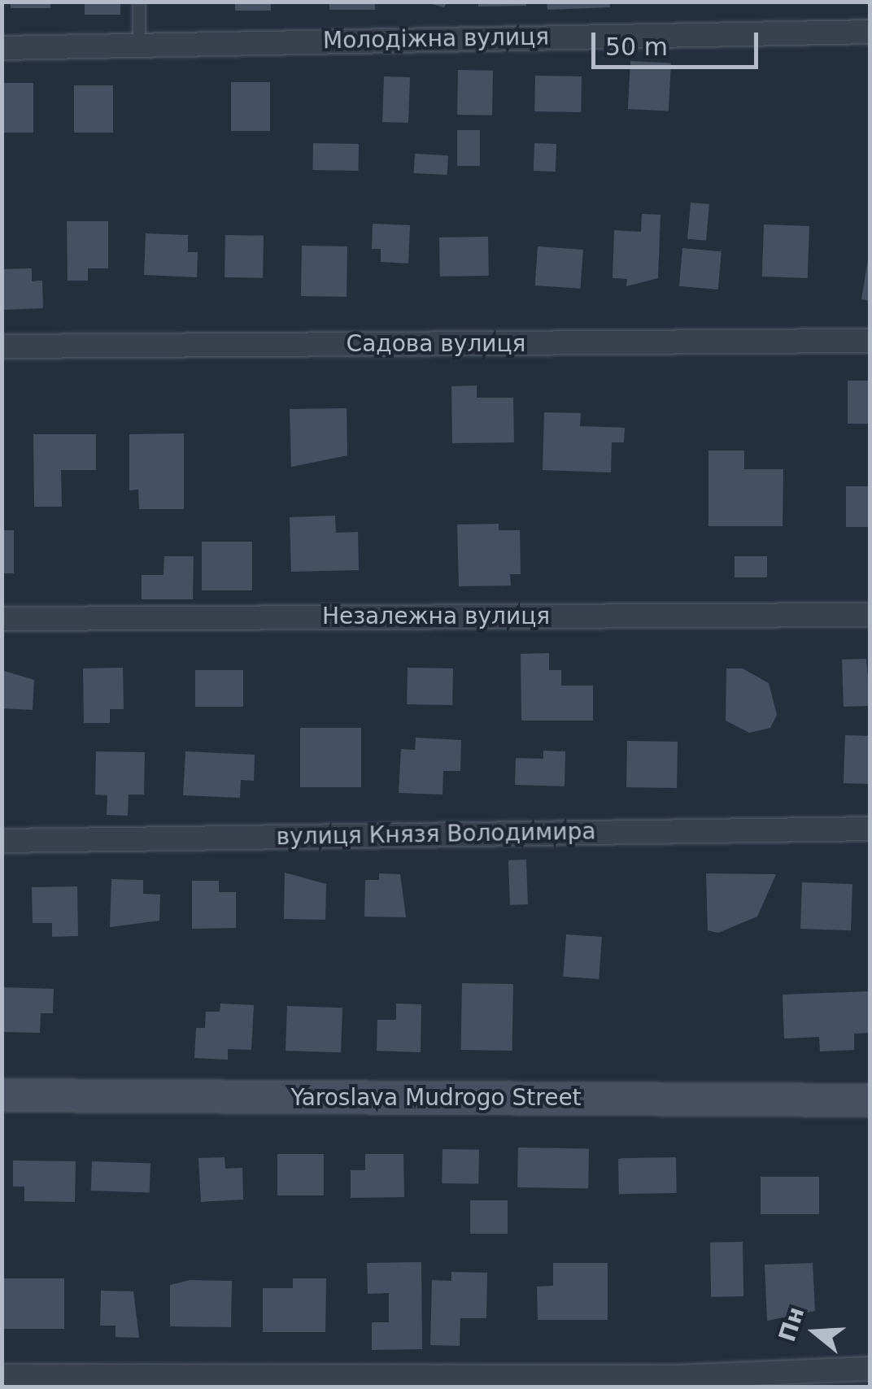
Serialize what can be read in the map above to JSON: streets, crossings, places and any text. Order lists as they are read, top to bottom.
{
  "streets": {
    "main road": ["Yaroslava Mudrogo Street"],
    "street": [
      "Молодіжна вулиця",
      "Садова вулиця",
      "Незалежна вулиця",
      "вулиця Князя Володимира"
    ]
  },
  "scale_bar": "50 m",
  "north": "left"
}
